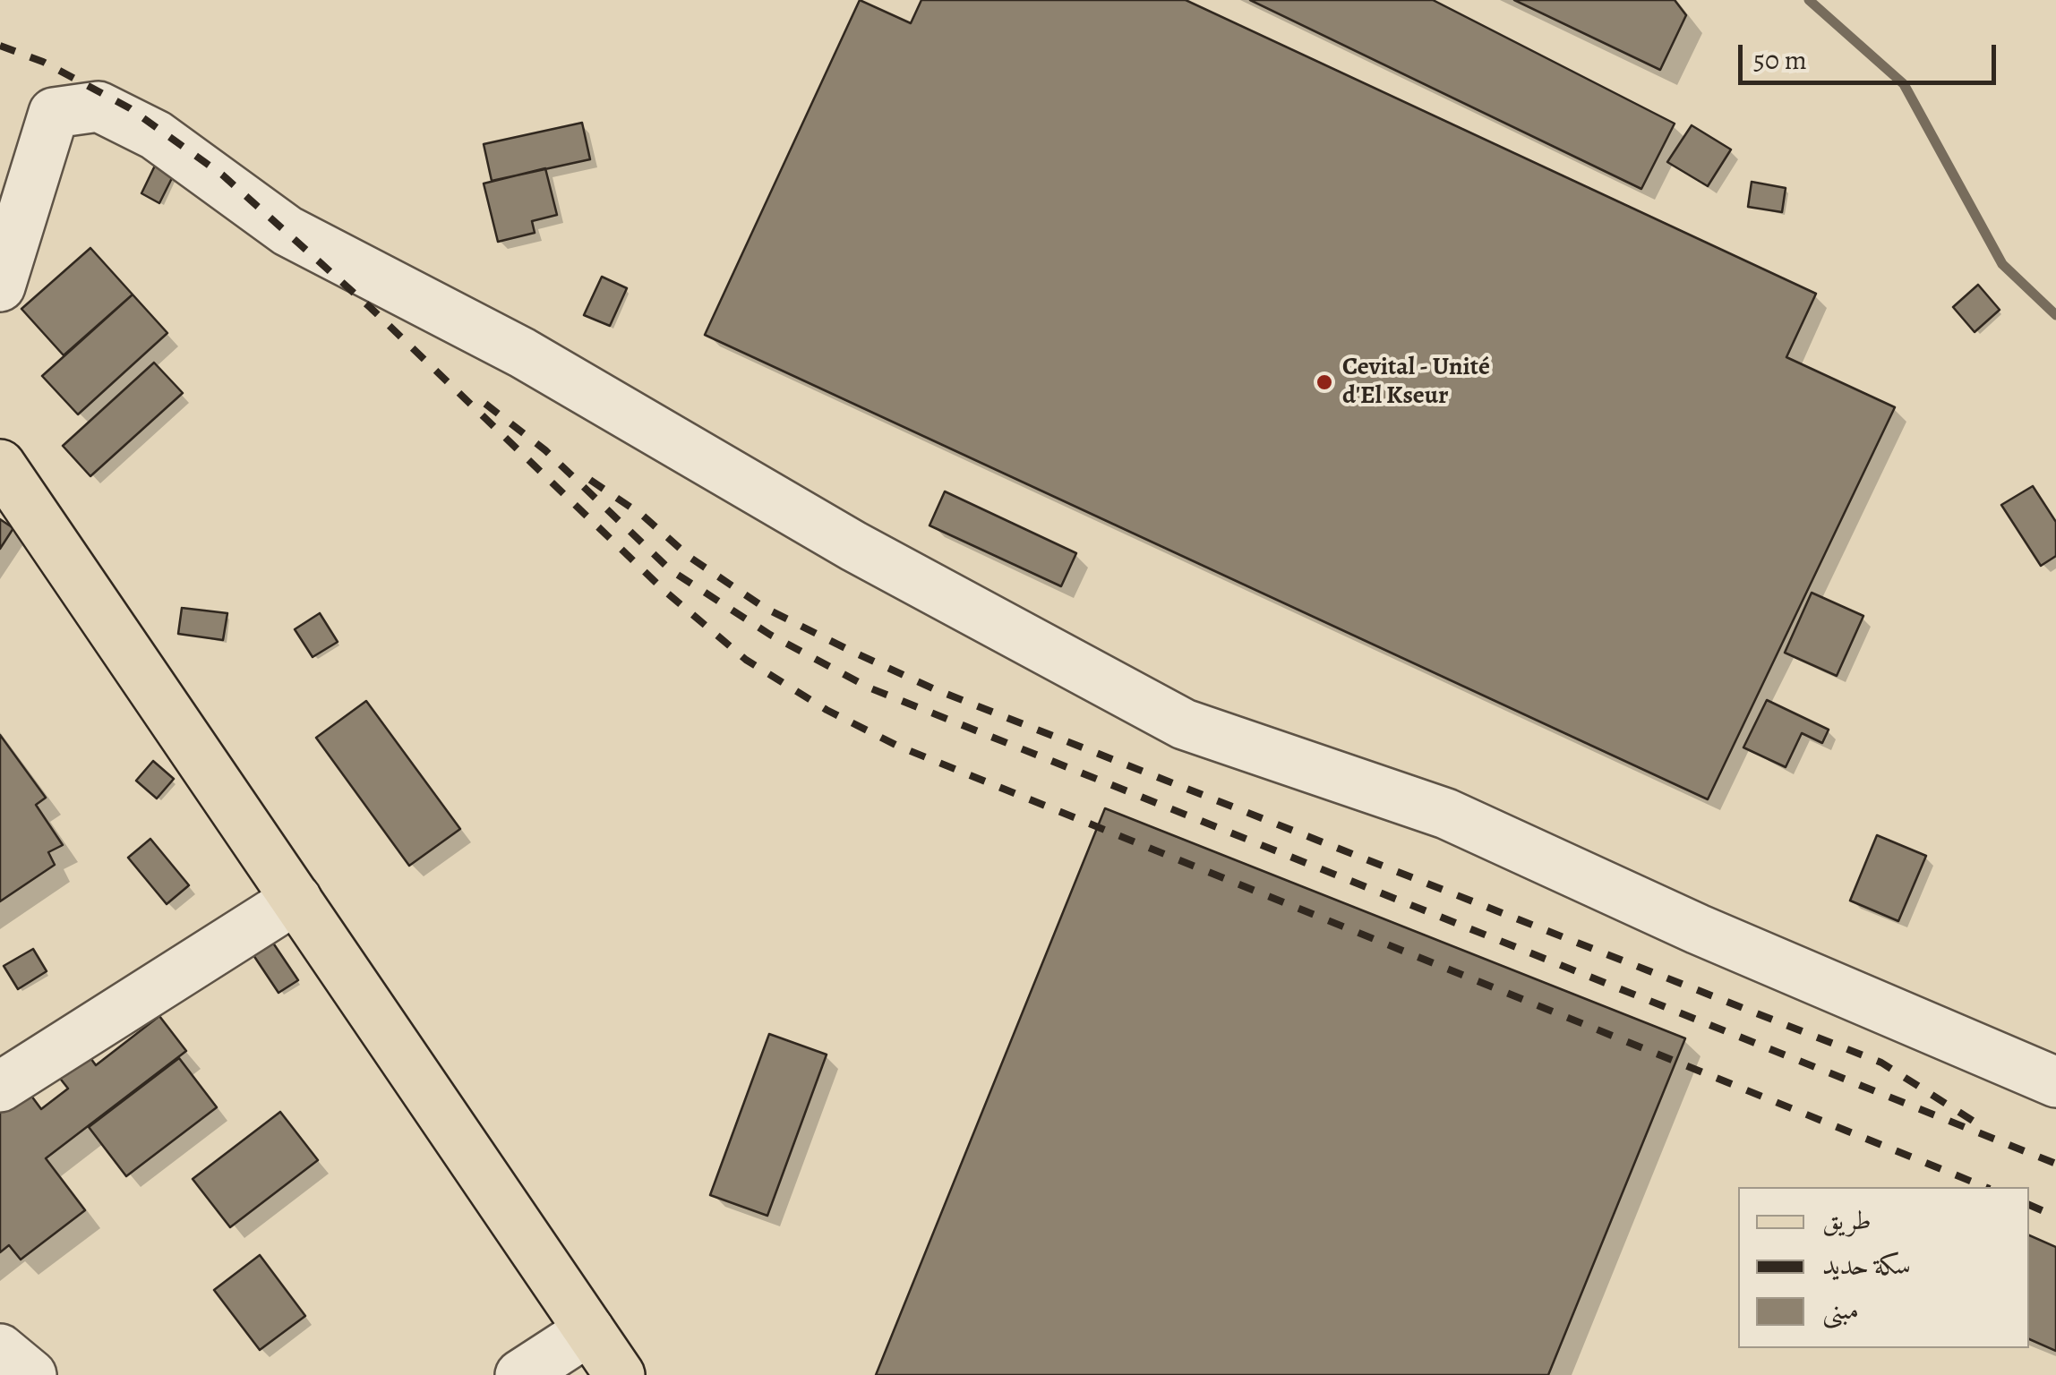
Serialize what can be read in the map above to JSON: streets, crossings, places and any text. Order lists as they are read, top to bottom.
{
  "places": ["Cevital - Unité d'El Kseur"],
  "legend": ["طريق", "سكة حديد", "مبنى"],
  "scale_bar": "50 m"
}
